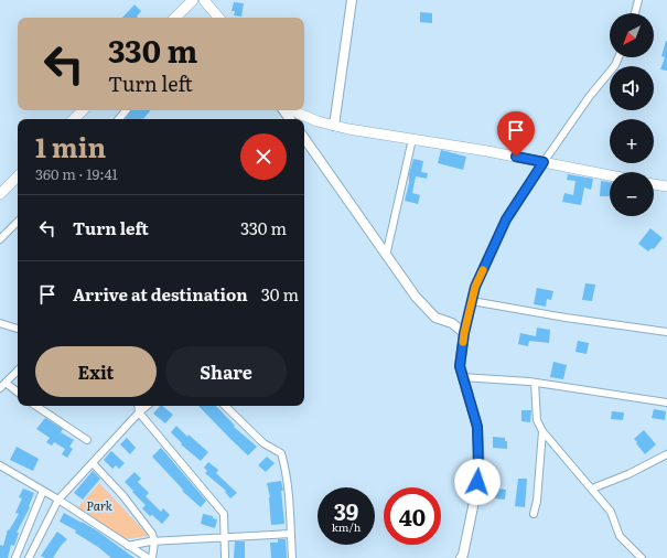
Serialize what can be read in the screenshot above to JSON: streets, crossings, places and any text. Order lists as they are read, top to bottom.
{
  "parks": ["Park"],
  "north": "bottom left",
  "page": {
    "map_buttons": ["+", "−"],
    "turn": ["330 m", "Turn left"],
    "heading": ["1 min", "360 m · 19:41"],
    "list": [
      {
        "name": "Turn left",
        "value": "330 m"
      },
      {
        "name": "Arrive at destination",
        "value": "30 m"
      }
    ],
    "buttons": ["Exit", "Share"],
    "speed": "39 km/h",
    "limit": "40"
  }
}
